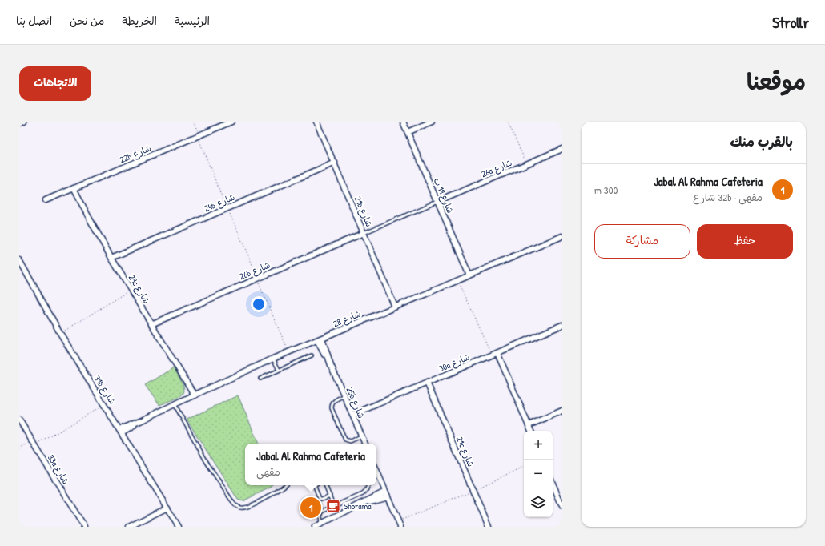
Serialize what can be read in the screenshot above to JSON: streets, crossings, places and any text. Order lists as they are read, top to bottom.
{
  "streets": {
    "street": [
      "22b شارع",
      "26a شارع",
      "شارع 19 ب",
      "24b شارع",
      "21b شارع",
      "26b شارع",
      "29c شارع",
      "شارع 28",
      "30a شارع",
      "31b شارع",
      "25b شارع",
      "21c شارع",
      "33a شارع"
    ]
  },
  "crossings": [
    ["22b شارع", "29c شارع"],
    ["26a شارع", "شارع 19 ب"],
    ["شارع 19 ب", "شارع 28"],
    ["24b شارع", "21b شارع"],
    ["24b شارع", "29c شارع"],
    ["21b شارع", "26b شارع"],
    ["21b شارع", "شارع 28"],
    ["26b شارع", "29c شارع"],
    ["29c شارع", "شارع 28"],
    ["شارع 28", "31b شارع"],
    ["شارع 28", "25b شارع"],
    ["30a شارع", "25b شارع"],
    ["30a شارع", "21c شارع"]
  ],
  "places": {
    "cafe": ["Shorama"]
  },
  "page": {
    "header": "Strollr",
    "nav": [
      "الرئيسية",
      "الخريطة",
      "من نحن",
      "اتصل بنا"
    ],
    "title": "موقعنا",
    "buttons": [
      "الاتجاهات",
      ["حفظ", "مشاركة"]
    ],
    "heading": "بالقرب منك",
    "list": [
      {
        "mark": "1",
        "name": "Jabal Al Rahma Cafeteria",
        "note": "مقهى · 32b شارع",
        "value": "300 m"
      }
    ],
    "map_buttons": ["+", "−"],
    "popup": ["Jabal Al Rahma Cafeteria", "مقهى"],
    "pins": "1"
  }
}
